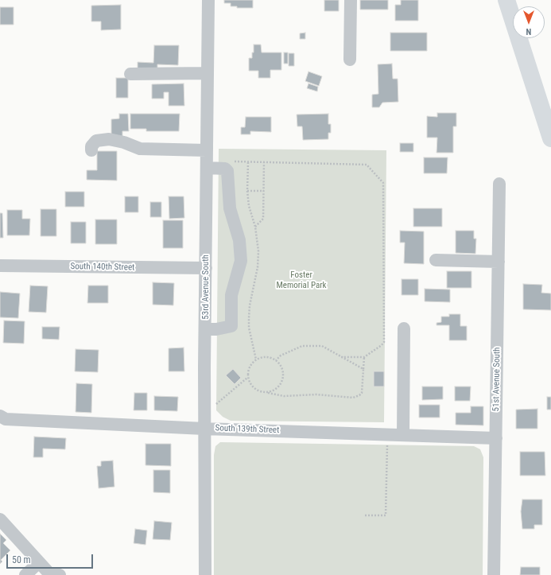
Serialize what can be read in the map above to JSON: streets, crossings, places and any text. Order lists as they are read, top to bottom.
{
  "streets": {
    "street": [
      "South 140th Street",
      "53rd Avenue South",
      "51st Avenue South",
      "South 139th Street"
    ]
  },
  "crossings": [
    ["South 140th Street", "53rd Avenue South"],
    ["53rd Avenue South", "South 139th Street"],
    ["51st Avenue South", "South 139th Street"]
  ],
  "parks": ["Foster Memorial Park"],
  "scale_bar": "50 m",
  "north": "bottom"
}
